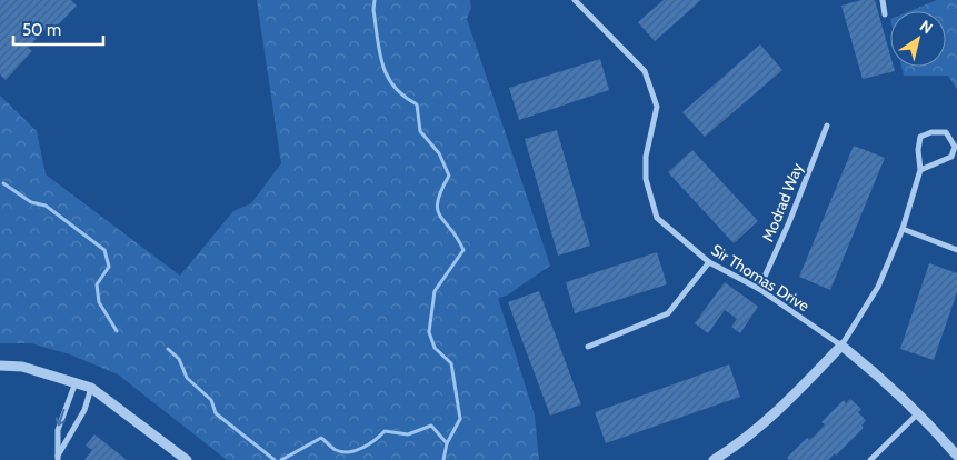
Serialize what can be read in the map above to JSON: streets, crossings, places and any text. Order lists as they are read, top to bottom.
{
  "streets": {
    "street": ["Modrad Way", "Sir Thomas Drive"]
  },
  "crossings": [
    ["Modrad Way", "Sir Thomas Drive"]
  ],
  "scale_bar": "50 m",
  "north": "top right"
}
